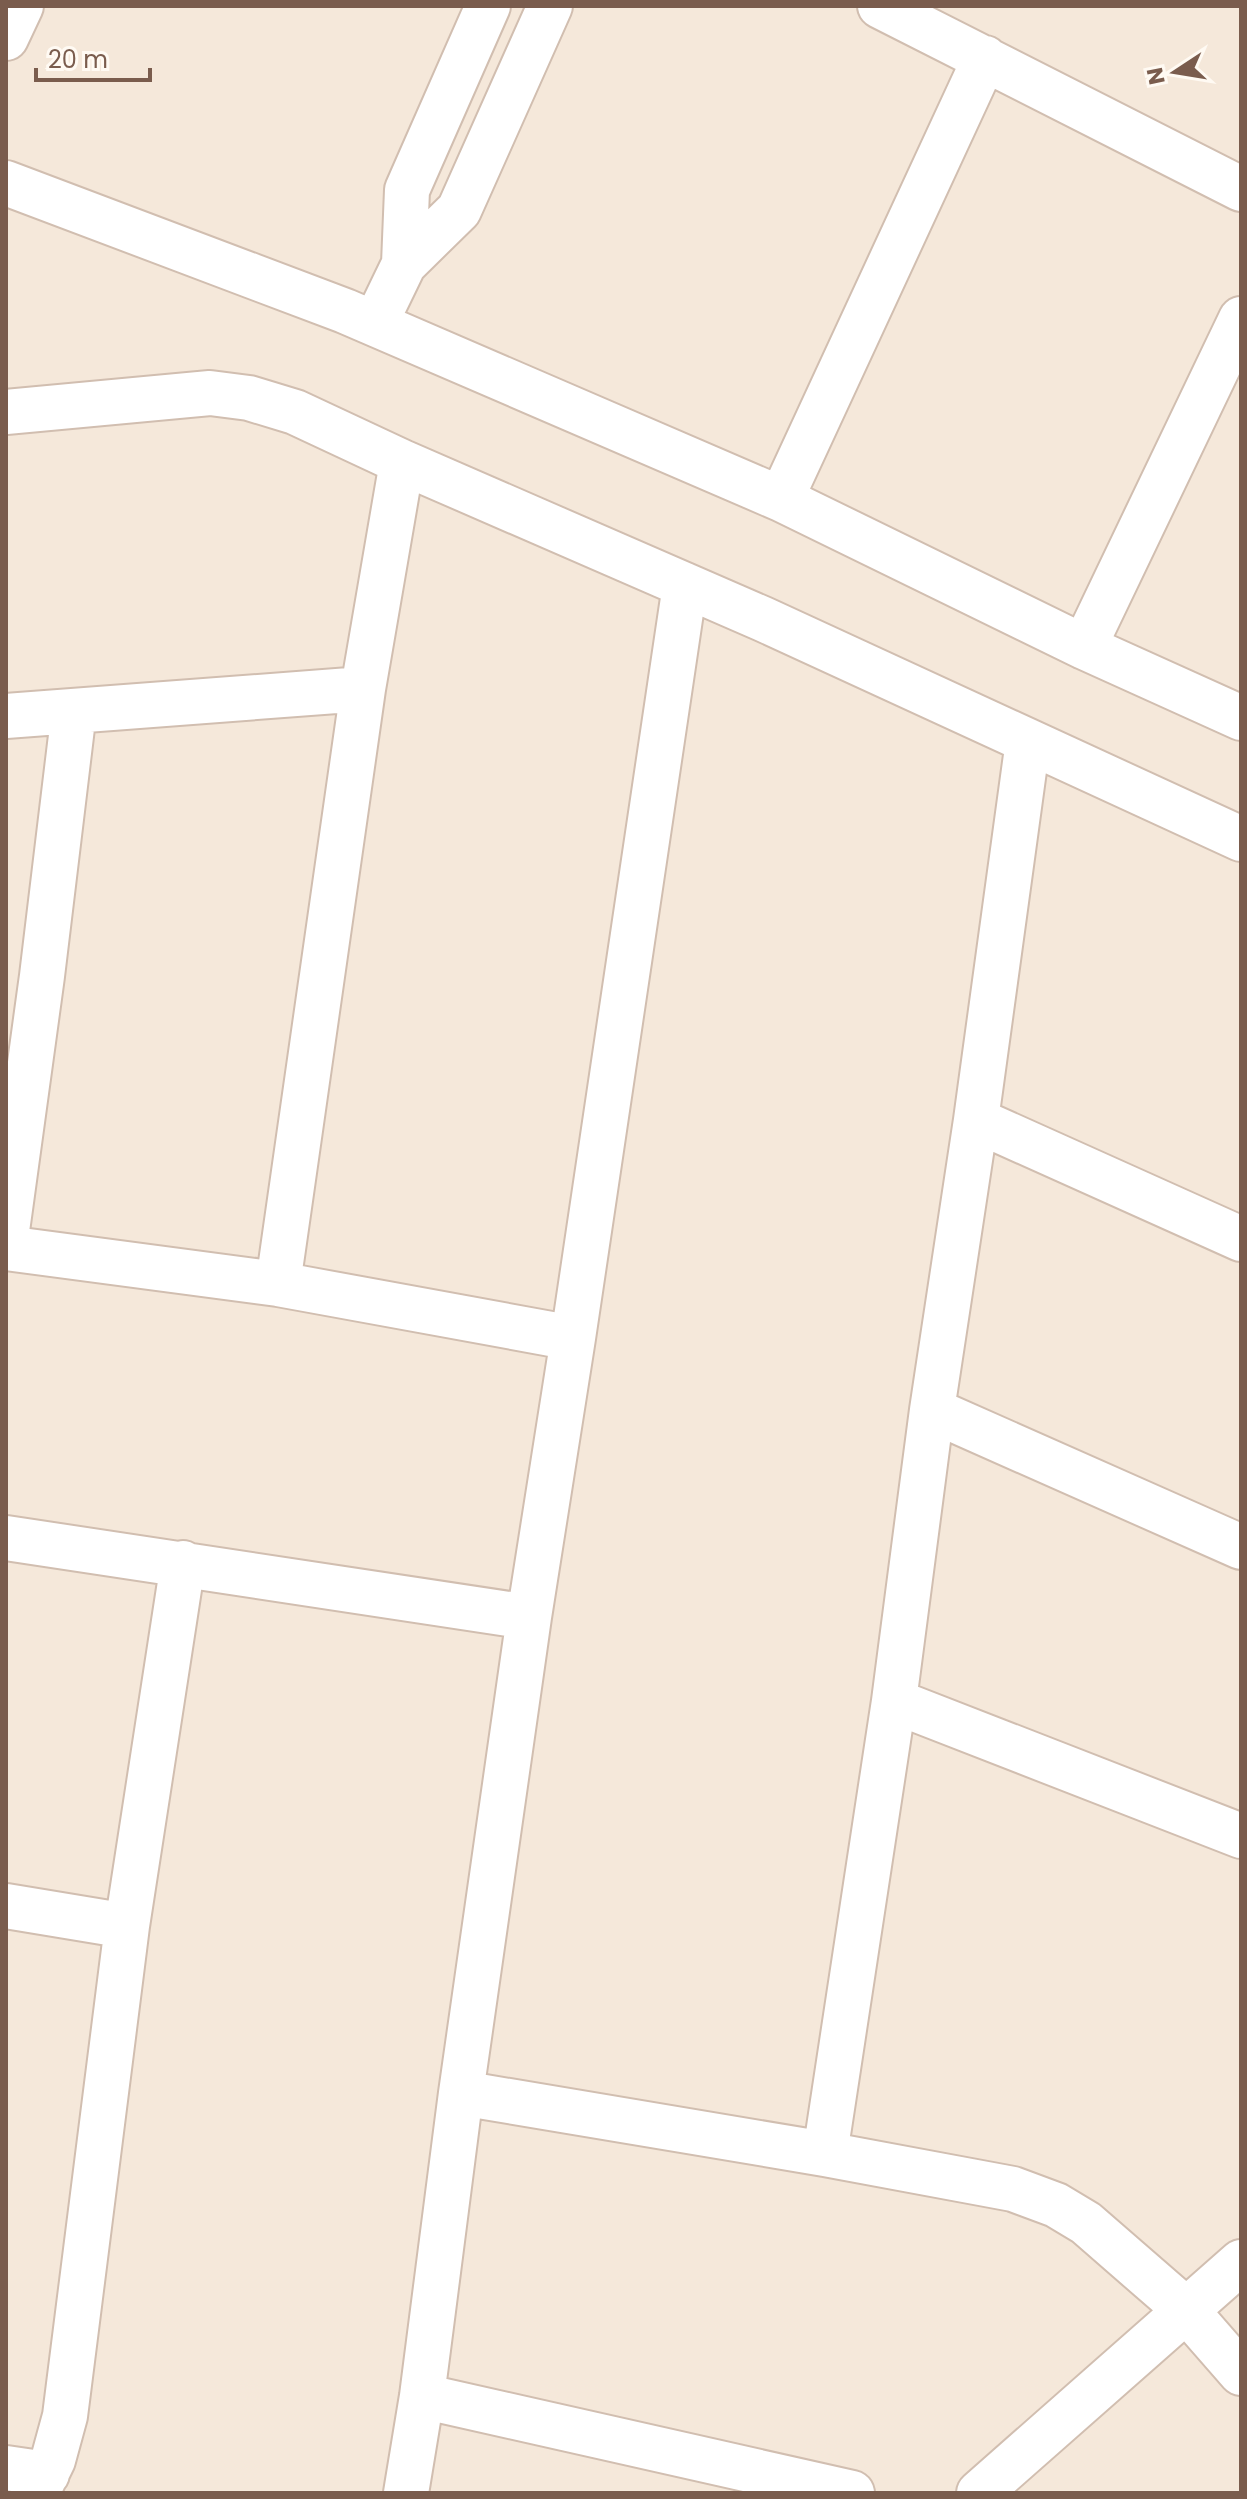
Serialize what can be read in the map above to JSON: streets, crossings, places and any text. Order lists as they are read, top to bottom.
{
  "scale_bar": "20 m",
  "north": "left"
}
